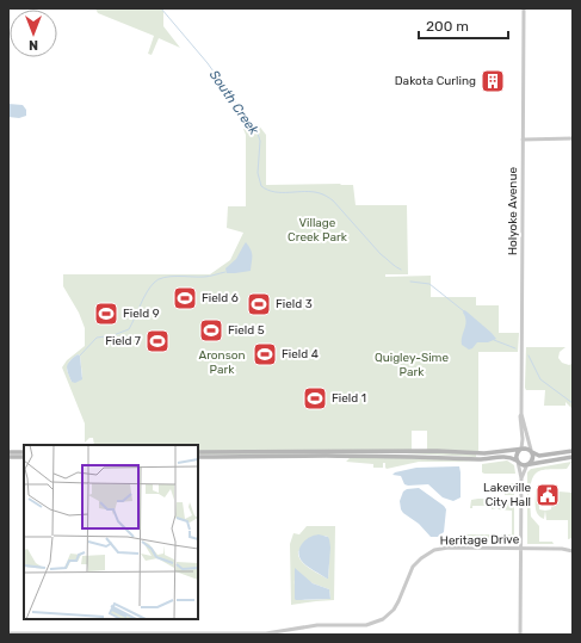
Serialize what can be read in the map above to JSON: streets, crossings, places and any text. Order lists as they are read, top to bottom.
{
  "streets": {
    "street": ["Holyoke Avenue", "Heritage Drive"]
  },
  "water": ["South Creek"],
  "parks": ["Village Creek Park", "Aronson Park", "Quigley-Sime Park"],
  "places": {
    "building": ["Dakota Curling"],
    "sports": [
      "Field 6",
      "Field 3",
      "Field 9",
      "Field 5",
      "Field 7",
      "Field 4",
      "Field 1"
    ],
    "public building": ["Lakeville City Hall"]
  },
  "scale_bar": "200 m",
  "north": "bottom"
}
